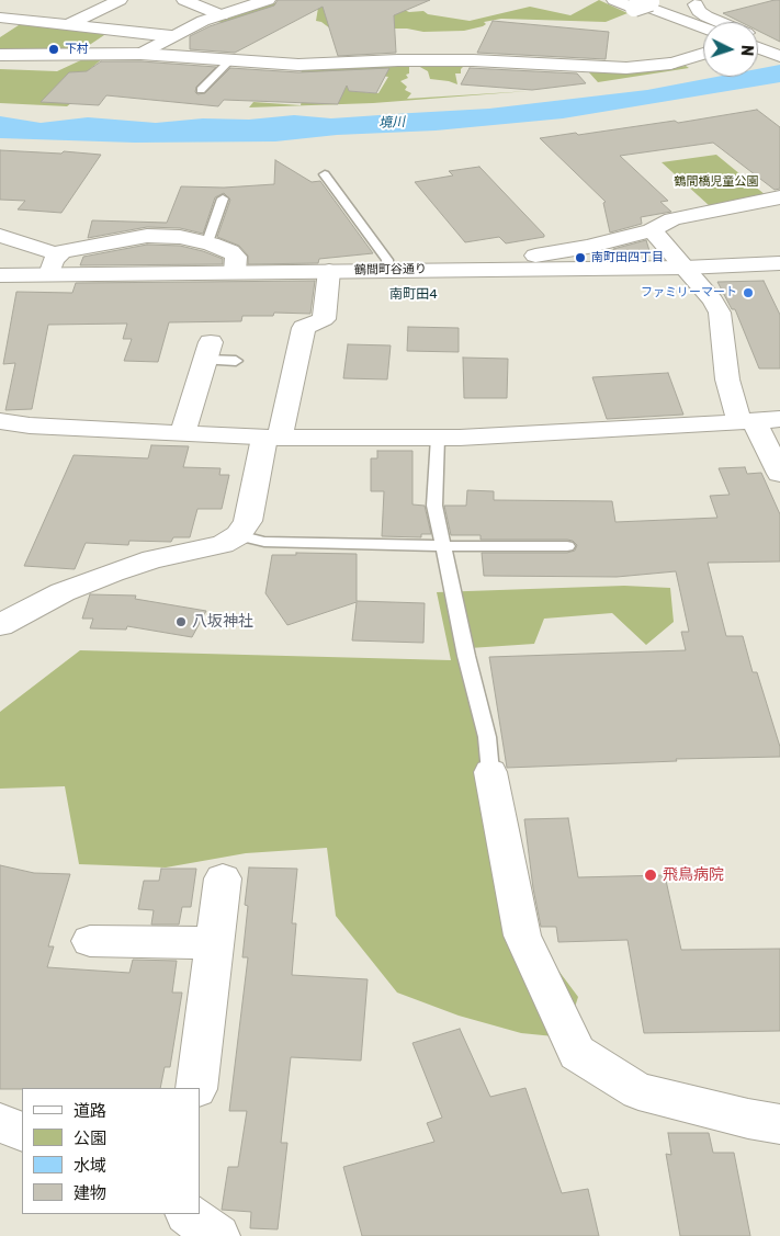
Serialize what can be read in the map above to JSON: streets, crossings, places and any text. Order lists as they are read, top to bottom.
{
  "streets": {
    "street": ["鶴間町谷通り"]
  },
  "districts": ["南町田4"],
  "water": ["境川"],
  "parks": ["鶴間橋児童公園"],
  "places": [
    "下村",
    "南町田四丁目",
    "ファミリーマート",
    "八坂神社",
    "飛鳥病院"
  ],
  "legend": [
    "道路",
    "公園",
    "水域",
    "建物"
  ],
  "north": "right"
}
